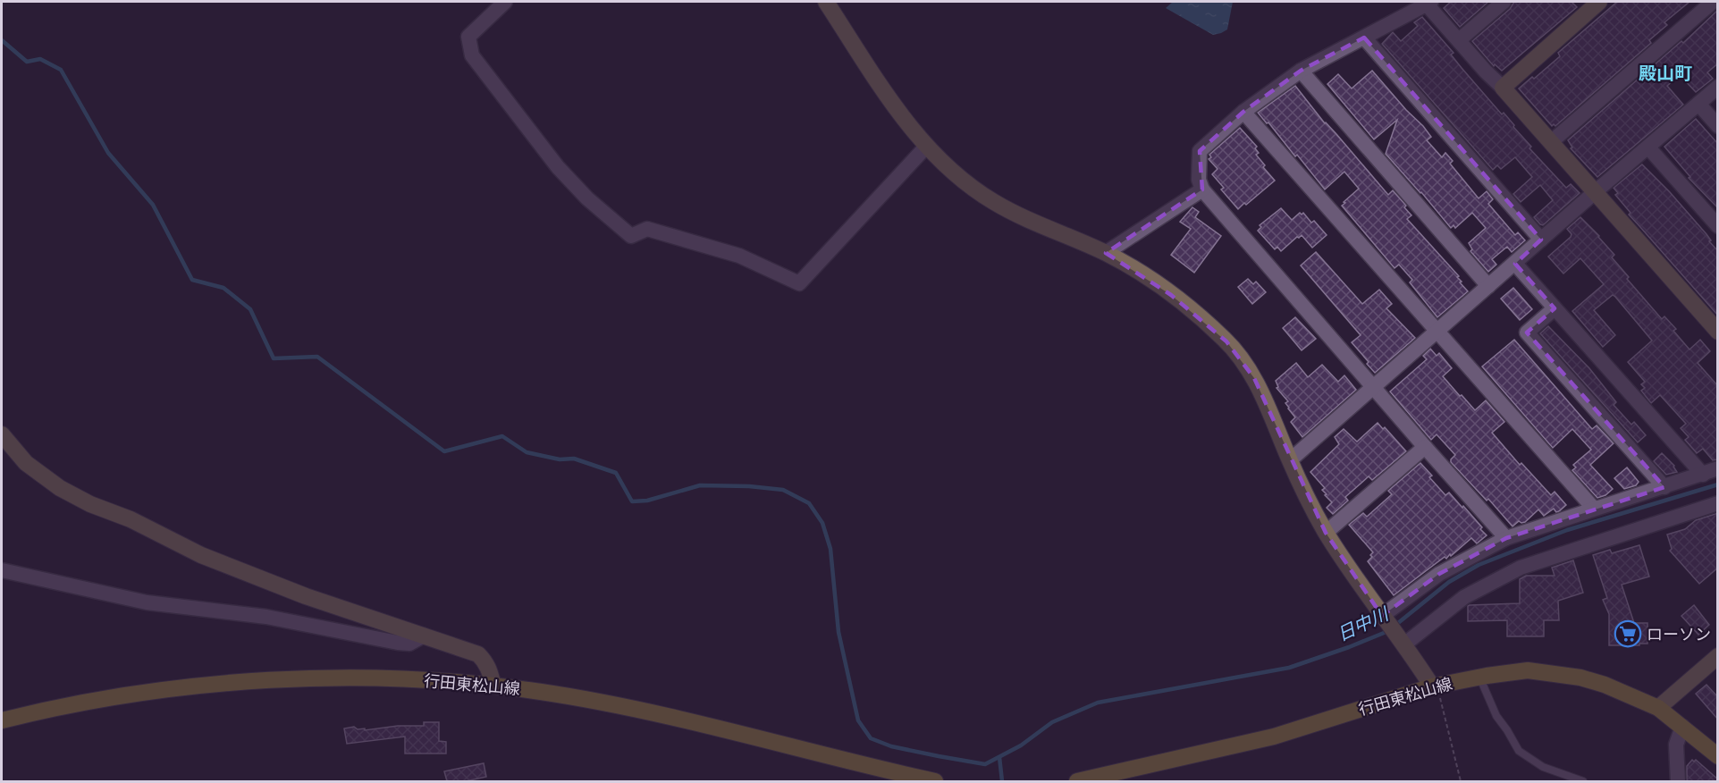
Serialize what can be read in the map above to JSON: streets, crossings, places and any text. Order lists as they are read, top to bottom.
{
  "streets": {
    "main road": ["行田東松山線"]
  },
  "districts": ["殿山町"],
  "water": ["日中川"],
  "places": {
    "supermarket": ["ローソン"]
  }
}
